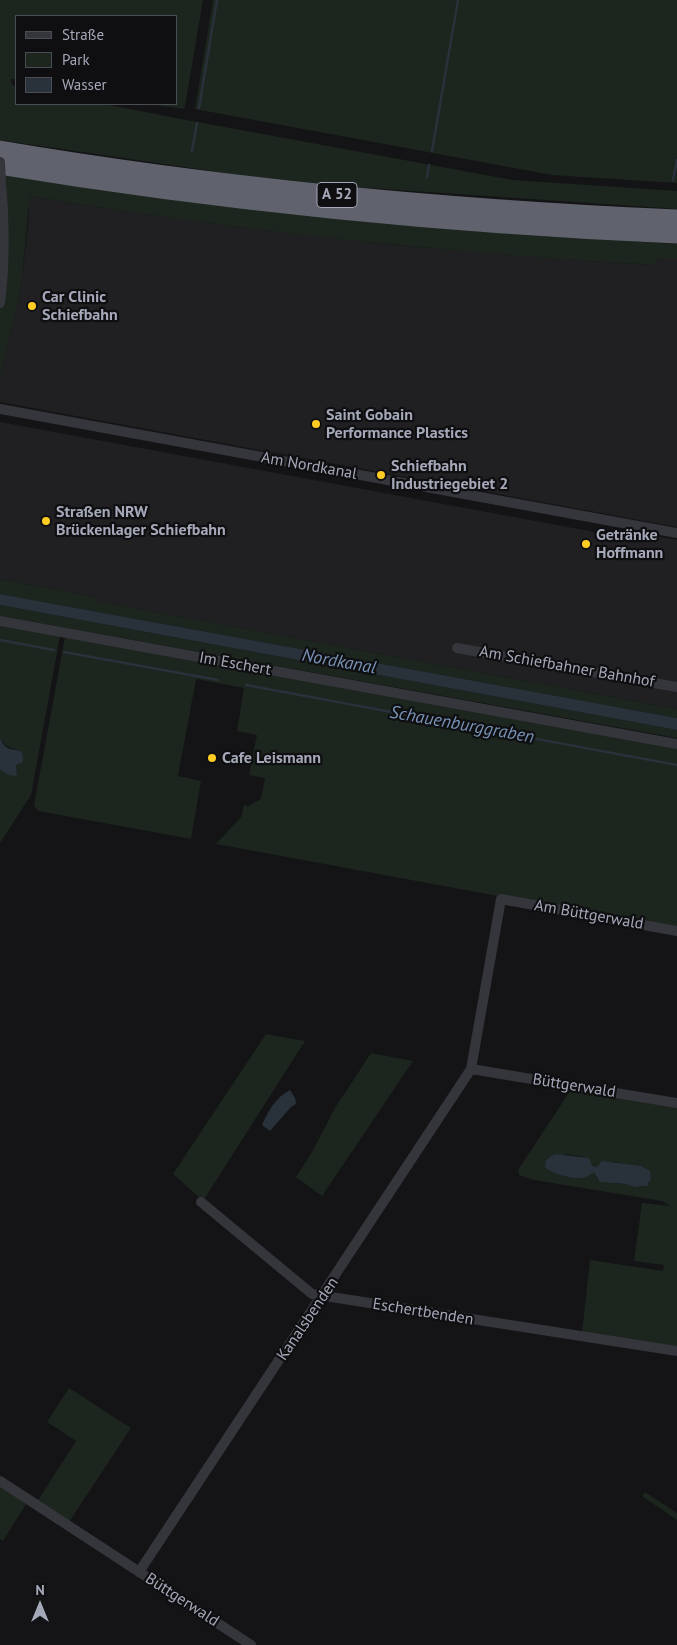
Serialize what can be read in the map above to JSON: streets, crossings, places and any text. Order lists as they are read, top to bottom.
{
  "streets": {
    "highway": ["A 52"],
    "street": [
      "Am Nordkanal",
      "Im Eschert",
      "Am Schiefbahner Bahnhof",
      "Am Büttgerwald",
      "Büttgerwald",
      "Eschertbenden",
      "Kanalsbenden"
    ]
  },
  "crossings": [
    ["Am Büttgerwald", "Kanalsbenden"],
    ["Büttgerwald", "Kanalsbenden"],
    ["Eschertbenden", "Kanalsbenden"]
  ],
  "water": ["Nordkanal", "Schauenburggraben"],
  "places": [
    "Car Clinic Schiefbahn",
    "Saint Gobain Performance Plastics",
    "Schiefbahn Industriegebiet 2",
    "Straßen NRW Brückenlager Schiefbahn",
    "Getränke Hoffmann",
    "Cafe Leismann"
  ],
  "legend": ["Straße", "Park", "Wasser"],
  "north": "top"
}
